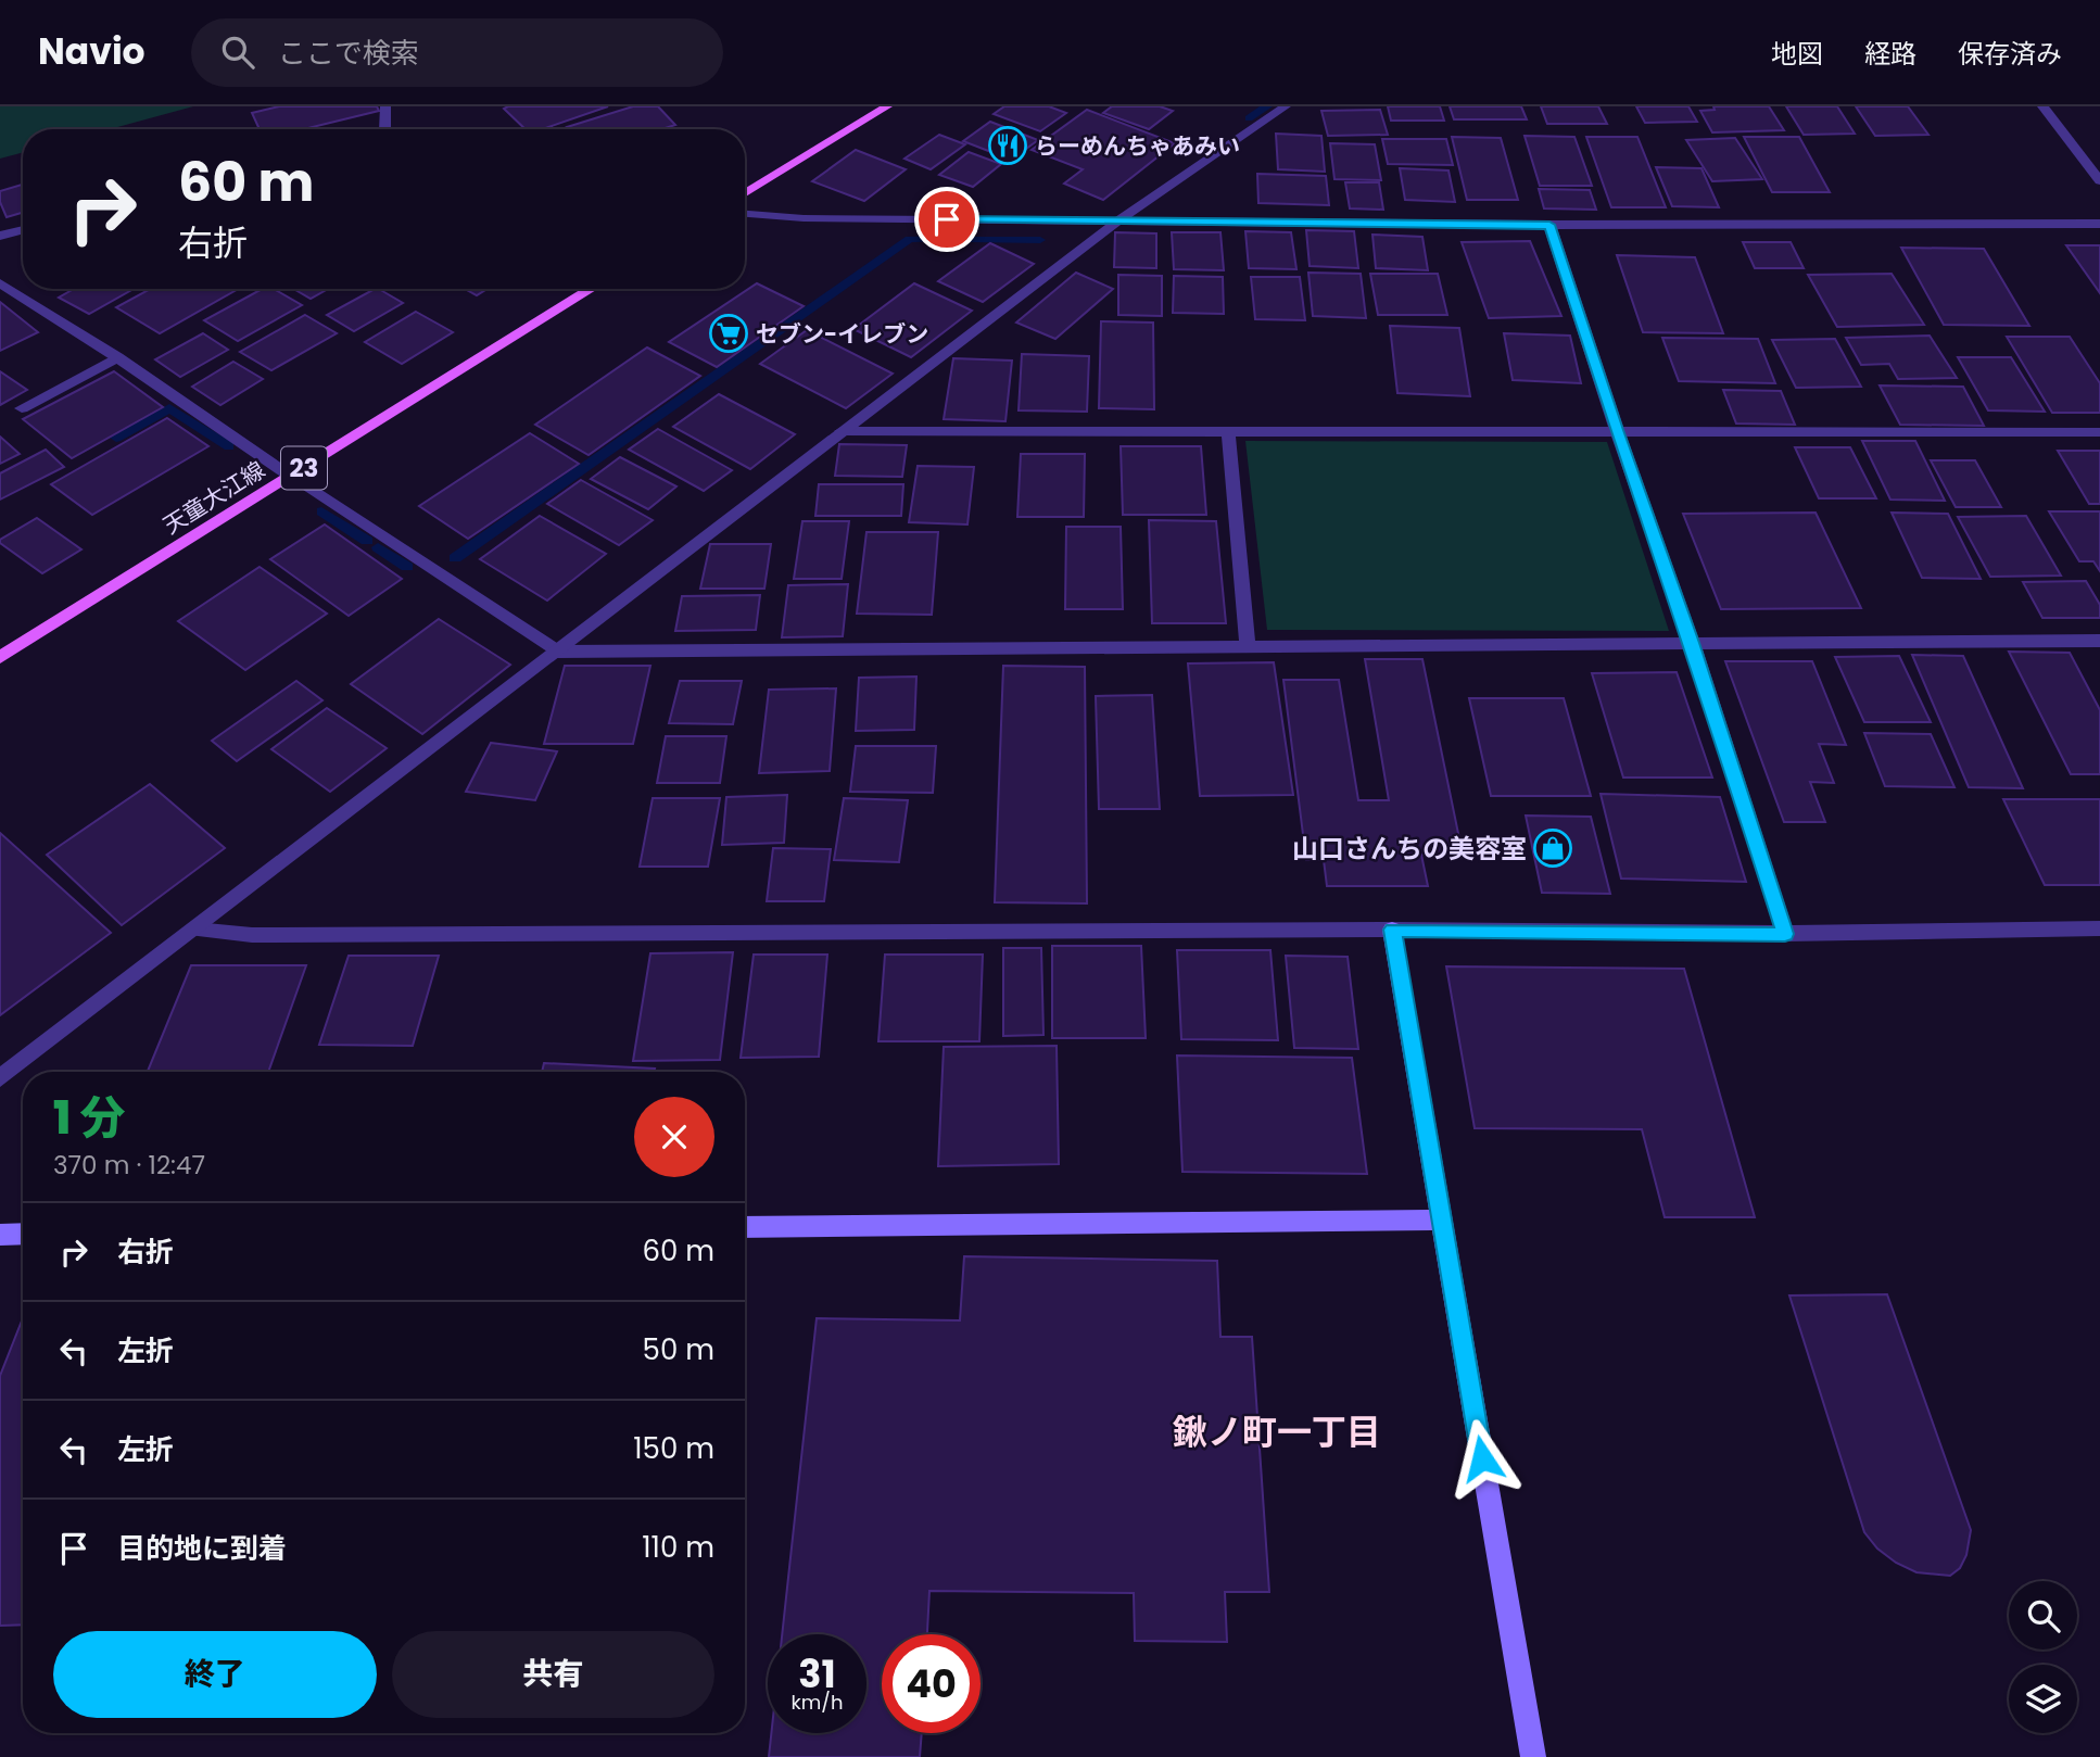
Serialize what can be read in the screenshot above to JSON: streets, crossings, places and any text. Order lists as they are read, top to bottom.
{
  "streets": {
    "main road": ["23", "天童大江線"]
  },
  "districts": ["鍬ノ町一丁目"],
  "places": {
    "restaurant": ["らーめんちゃあみい"],
    "supermarket": ["セブン-イレブン"],
    "shop": ["山口さんちの美容室"]
  },
  "page": {
    "header": "Navio",
    "search": "ここで検索",
    "nav": ["地図", "経路", "保存済み"],
    "turn": ["60 m", "右折"],
    "heading": ["1 分", "370 m · 12:47"],
    "list": [
      {
        "name": "右折",
        "value": "60 m"
      },
      {
        "name": "左折",
        "value": "50 m"
      },
      {
        "name": "左折",
        "value": "150 m"
      },
      {
        "name": "目的地に到着",
        "value": "110 m"
      }
    ],
    "buttons": ["終了", "共有"],
    "speed": "31 km/h",
    "limit": "40"
  }
}
